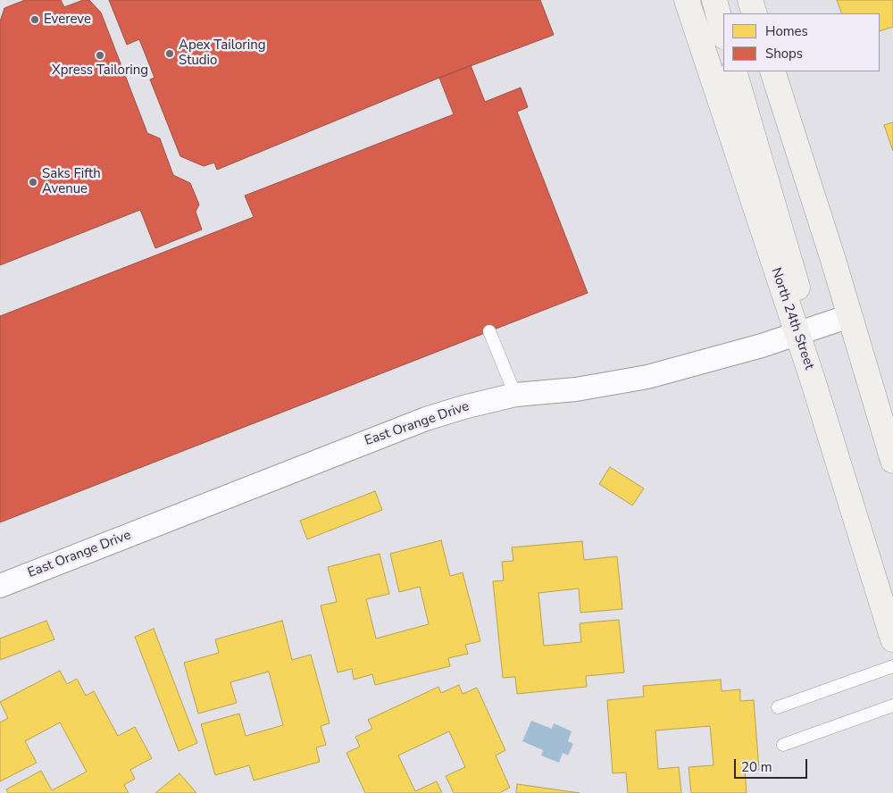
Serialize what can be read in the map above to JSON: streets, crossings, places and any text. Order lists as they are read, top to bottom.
{
  "streets": {
    "main road": ["North 24th Street"],
    "street": ["East Orange Drive"]
  },
  "crossings": [
    ["North 24th Street", "East Orange Drive"]
  ],
  "places": [
    "Evereve",
    "Apex Tailoring Studio",
    "Xpress Tailoring",
    "Saks Fifth Avenue"
  ],
  "legend": ["Homes", "Shops"],
  "scale_bar": "20 m"
}
